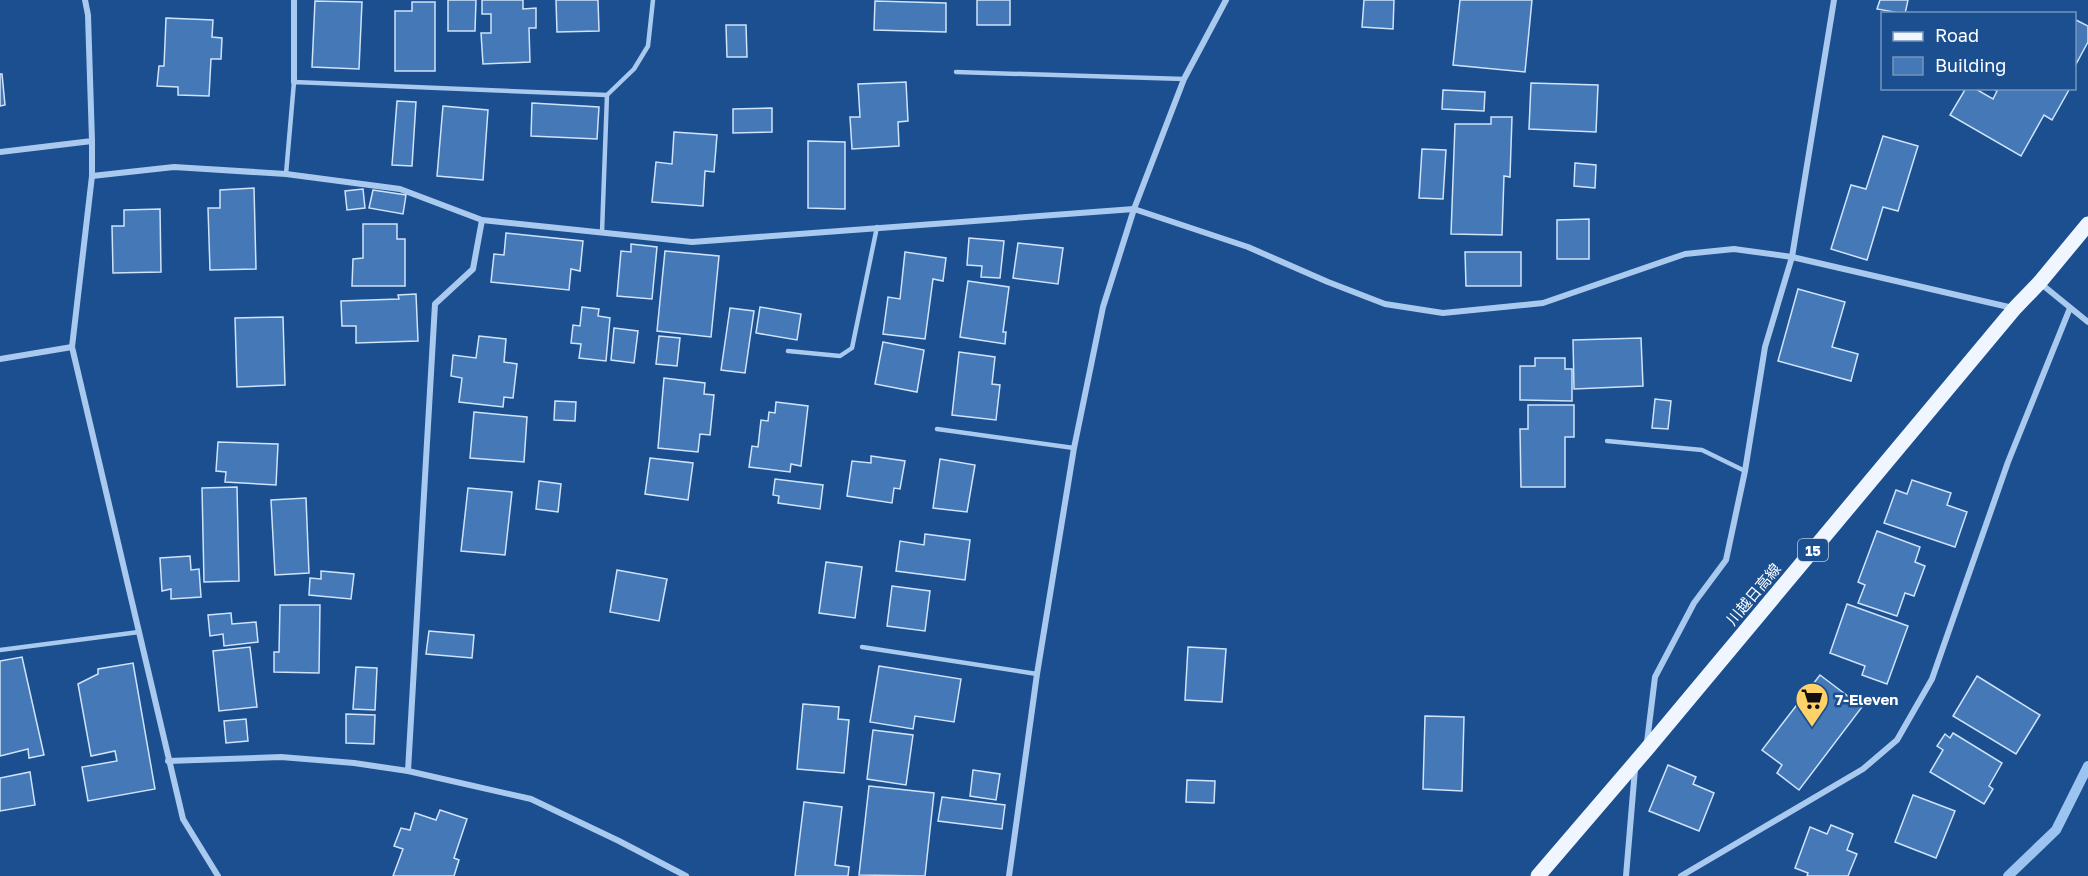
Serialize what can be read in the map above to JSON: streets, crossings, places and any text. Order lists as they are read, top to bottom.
{
  "streets": {
    "main road": ["15", "川越日高線"]
  },
  "places": {
    "supermarket": ["7-Eleven"]
  },
  "legend": ["Road", "Building"]
}
